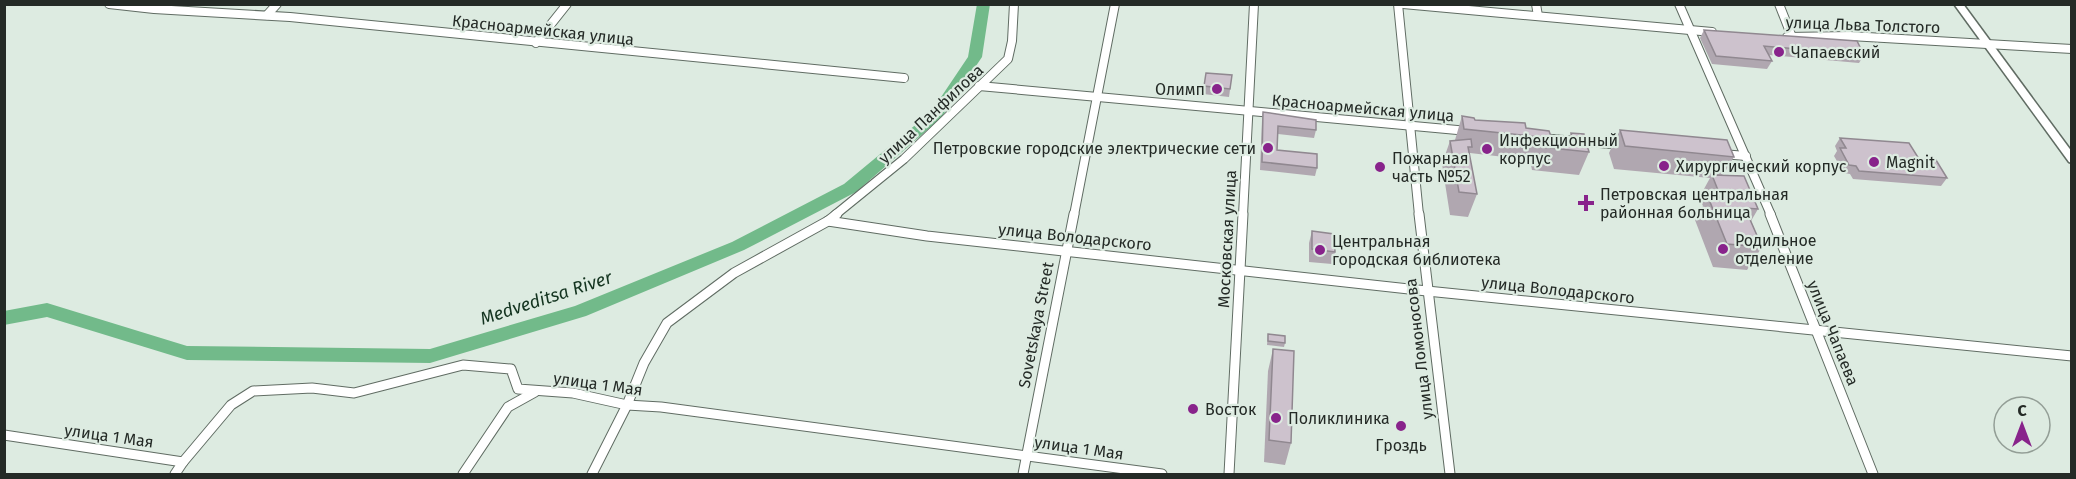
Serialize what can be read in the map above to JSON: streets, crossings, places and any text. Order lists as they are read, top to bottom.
{
  "streets": {
    "street": [
      "улица Льва Толстого",
      "Красноармейская улица",
      "улица Панфилова",
      "улица Володарского",
      "Московская улица",
      "Sovetskaya Street",
      "улица Чапаева",
      "улица Ломоносова",
      "улица 1 Мая"
    ]
  },
  "crossings": [
    ["Красноармейская улица", "улица Панфилова"],
    ["Красноармейская улица", "Московская улица"],
    ["Красноармейская улица", "Sovetskaya Street"],
    ["Красноармейская улица", "улица Ломоносова"],
    ["улица Панфилова", "улица Володарского"],
    ["улица Панфилова", "улица 1 Мая"],
    ["улица Володарского", "Московская улица"],
    ["улица Володарского", "Sovetskaya Street"],
    ["улица Володарского", "улица Чапаева"],
    ["улица Володарского", "улица Ломоносова"],
    ["Sovetskaya Street", "улица 1 Мая"]
  ],
  "water": ["Medveditsa River"],
  "places": {
    "other": [
      "Чапаевский",
      "Олимп",
      "Петровские городские электрические сети",
      "Инфекционный корпус",
      "Magnit",
      "Хирургический корпус",
      "Пожарная часть №52",
      "Родильное отделение",
      "Центральная городская библиотека",
      "Восток",
      "Поликлиника",
      "Гроздь"
    ],
    "health": ["Петровская центральная районная больница"]
  },
  "north": "top"
}
